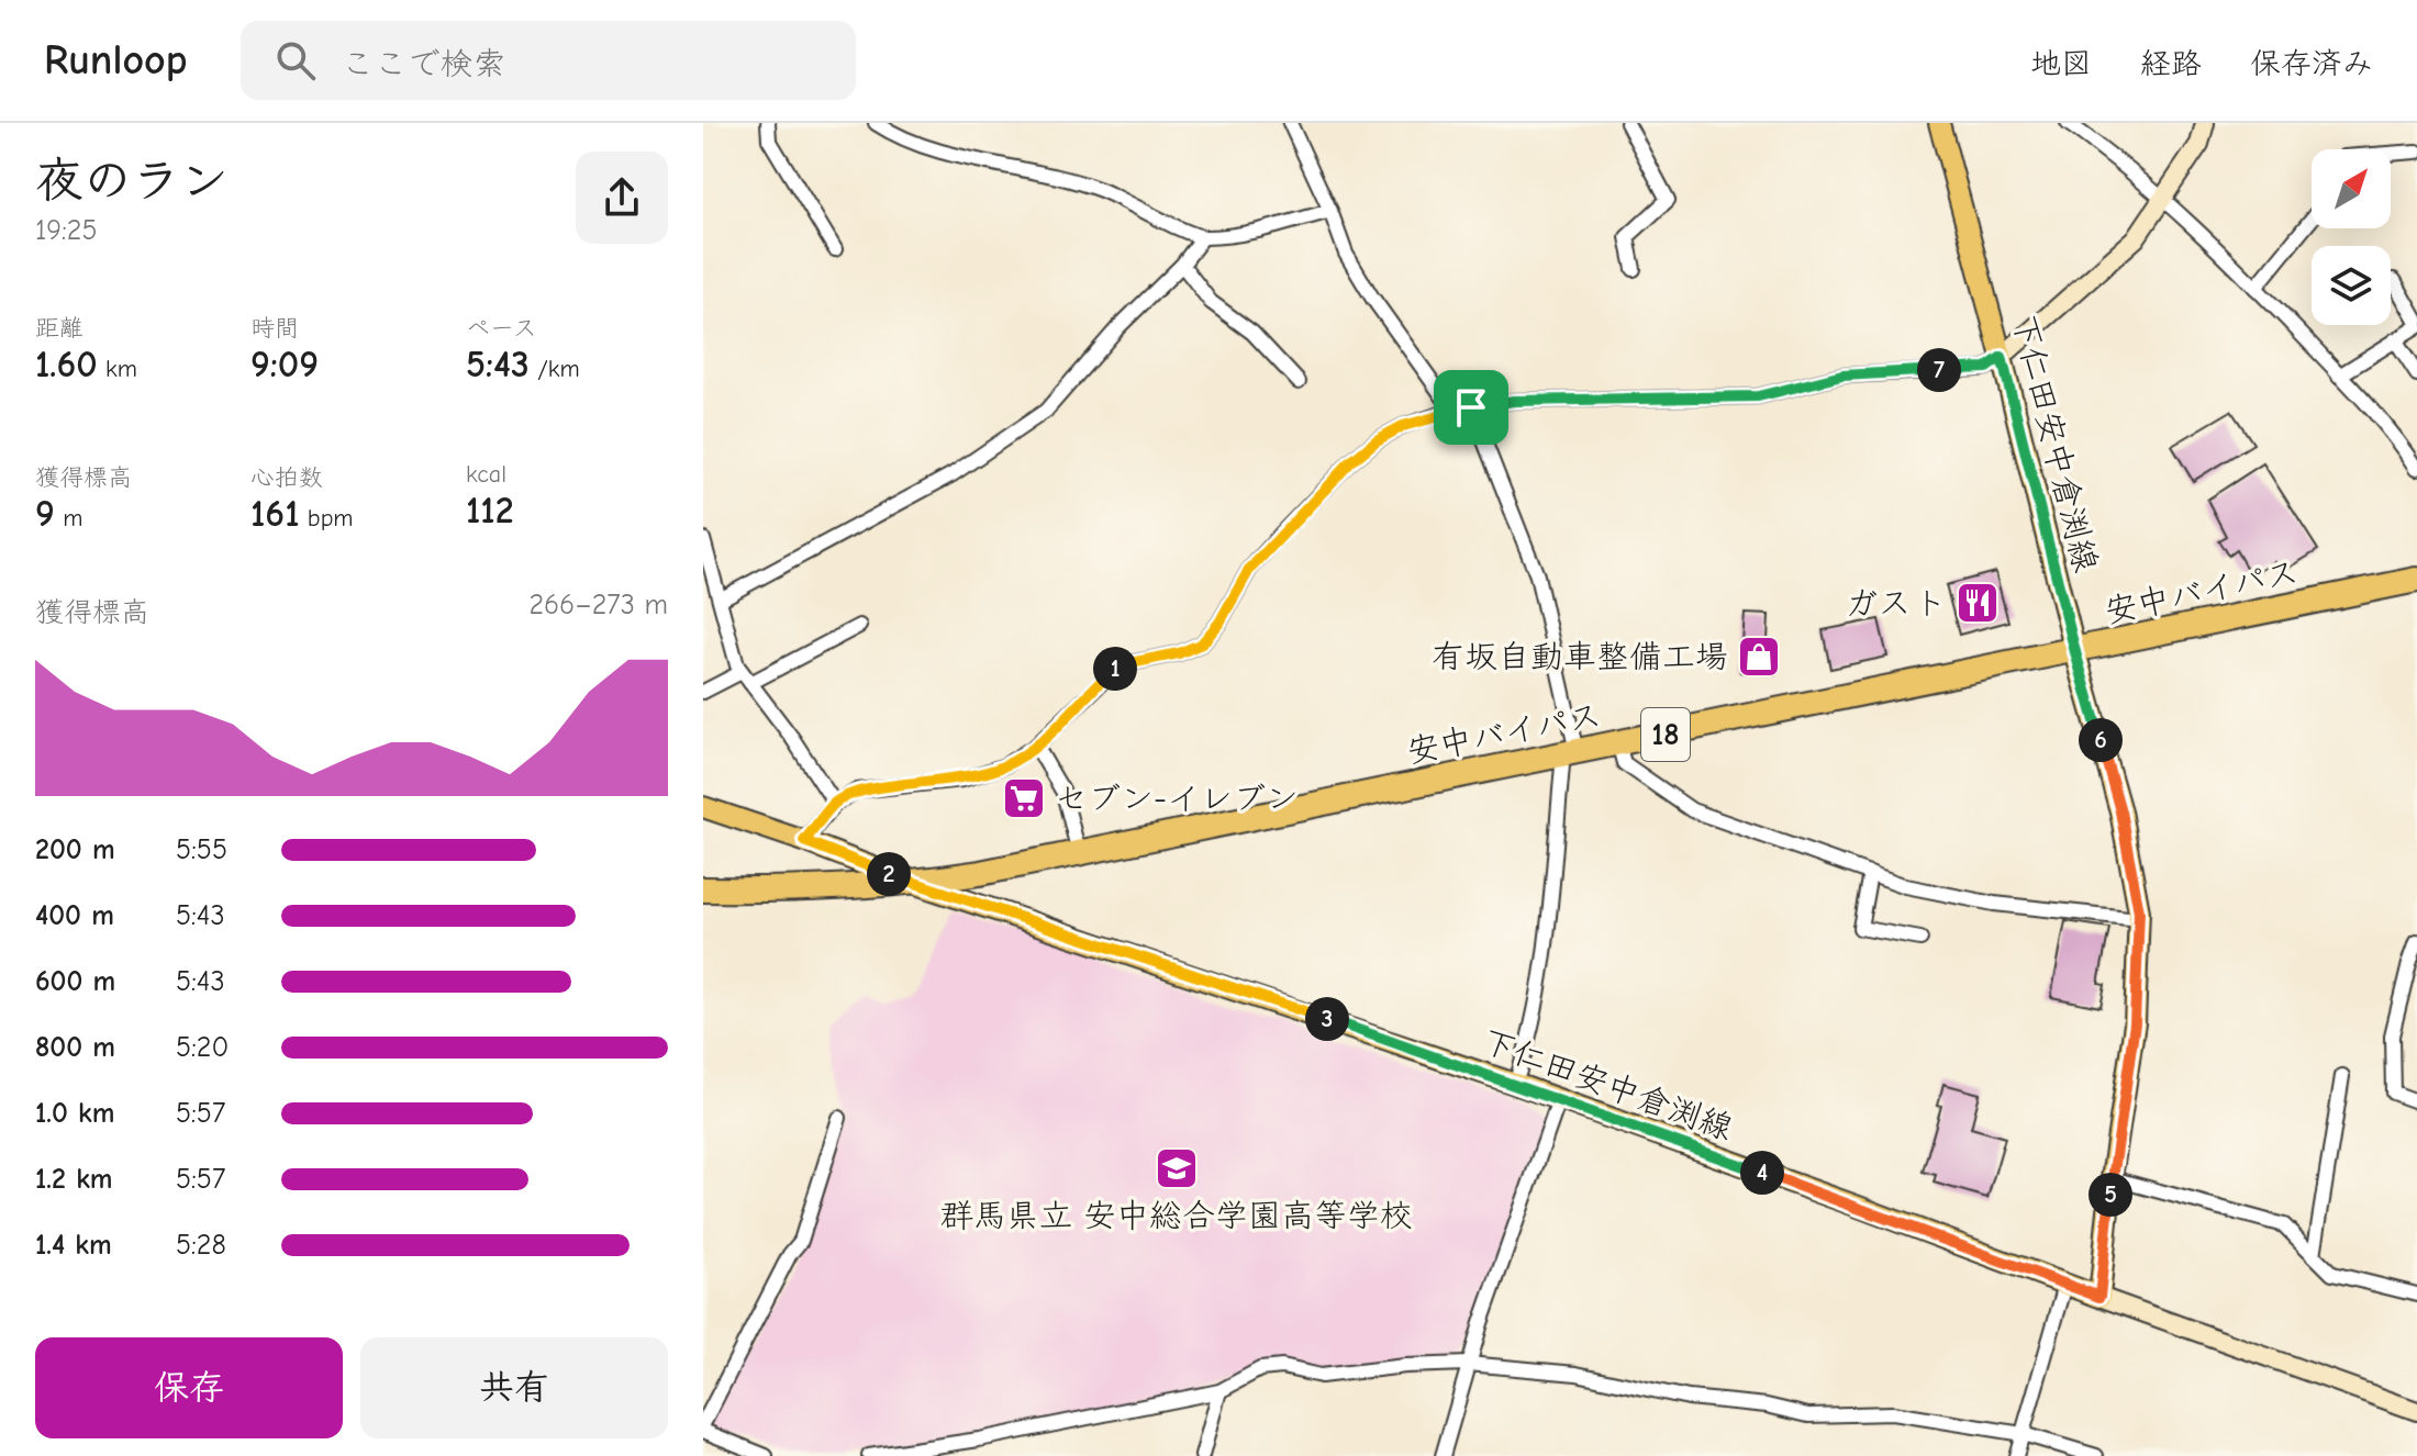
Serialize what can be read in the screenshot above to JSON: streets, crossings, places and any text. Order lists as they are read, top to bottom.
{
  "streets": {
    "highway": ["安中バイパス", "18"],
    "main road": ["下仁田安中倉渕線"]
  },
  "crossings": [
    ["下仁田安中倉渕線", "安中バイパス"],
    ["下仁田安中倉渕線", "18"],
    ["安中バイパス", "18"]
  ],
  "places": {
    "restaurant": ["ガスト"],
    "shop": ["有坂自動車整備工場"],
    "supermarket": ["セブン-イレブン"],
    "school or university": ["群馬県立 安中総合学園高等学校"]
  },
  "north": "top right",
  "page": {
    "header": "Runloop",
    "search": "ここで検索",
    "nav": ["地図", "経路", "保存済み"],
    "heading": ["夜のラン", "19:25"],
    "stats": [
      ["距離", "1.60 km"],
      ["時間", "9:09"],
      ["ペース", "5:43 /km"],
      ["獲得標高", "9 m"],
      ["心拍数", "161 bpm"],
      ["kcal", "112"]
    ],
    "pins": [
      "7",
      "1",
      "6",
      "2",
      "3",
      "4",
      "5"
    ],
    "chart": ["獲得標高", "266–273 m"],
    "list": [
      {
        "name": "200 m",
        "note": "5:55"
      },
      {
        "name": "400 m",
        "note": "5:43"
      },
      {
        "name": "600 m",
        "note": "5:43"
      },
      {
        "name": "800 m",
        "note": "5:20"
      },
      {
        "name": "1.0 km",
        "note": "5:57"
      },
      {
        "name": "1.2 km",
        "note": "5:57"
      },
      {
        "name": "1.4 km",
        "note": "5:28"
      }
    ],
    "buttons": ["保存", "共有"]
  }
}
